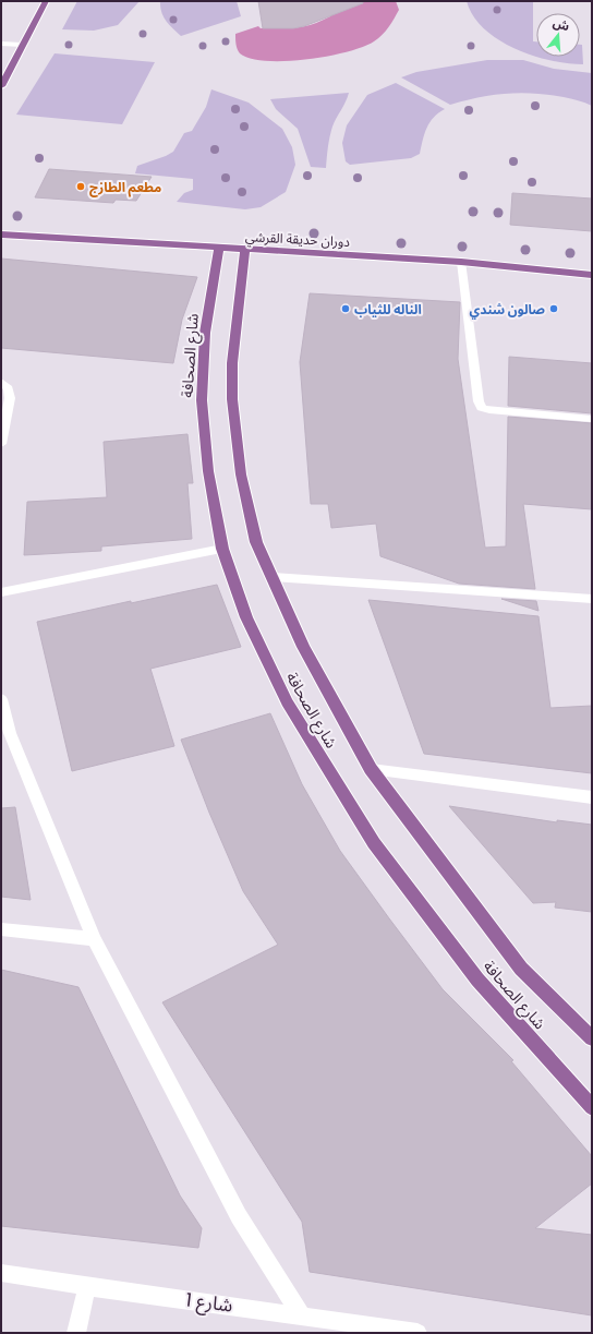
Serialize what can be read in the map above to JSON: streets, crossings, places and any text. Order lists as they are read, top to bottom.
{
  "streets": {
    "main road": ["دوران حديقة القرشي", "شارع الصحافة"],
    "street": ["شارع 1"]
  },
  "crossings": [
    ["دوران حديقة القرشي", "شارع الصحافة"]
  ],
  "places": ["مطعم الطازج", "الناله للثياب", "صالون شندي"],
  "north": "top"
}
